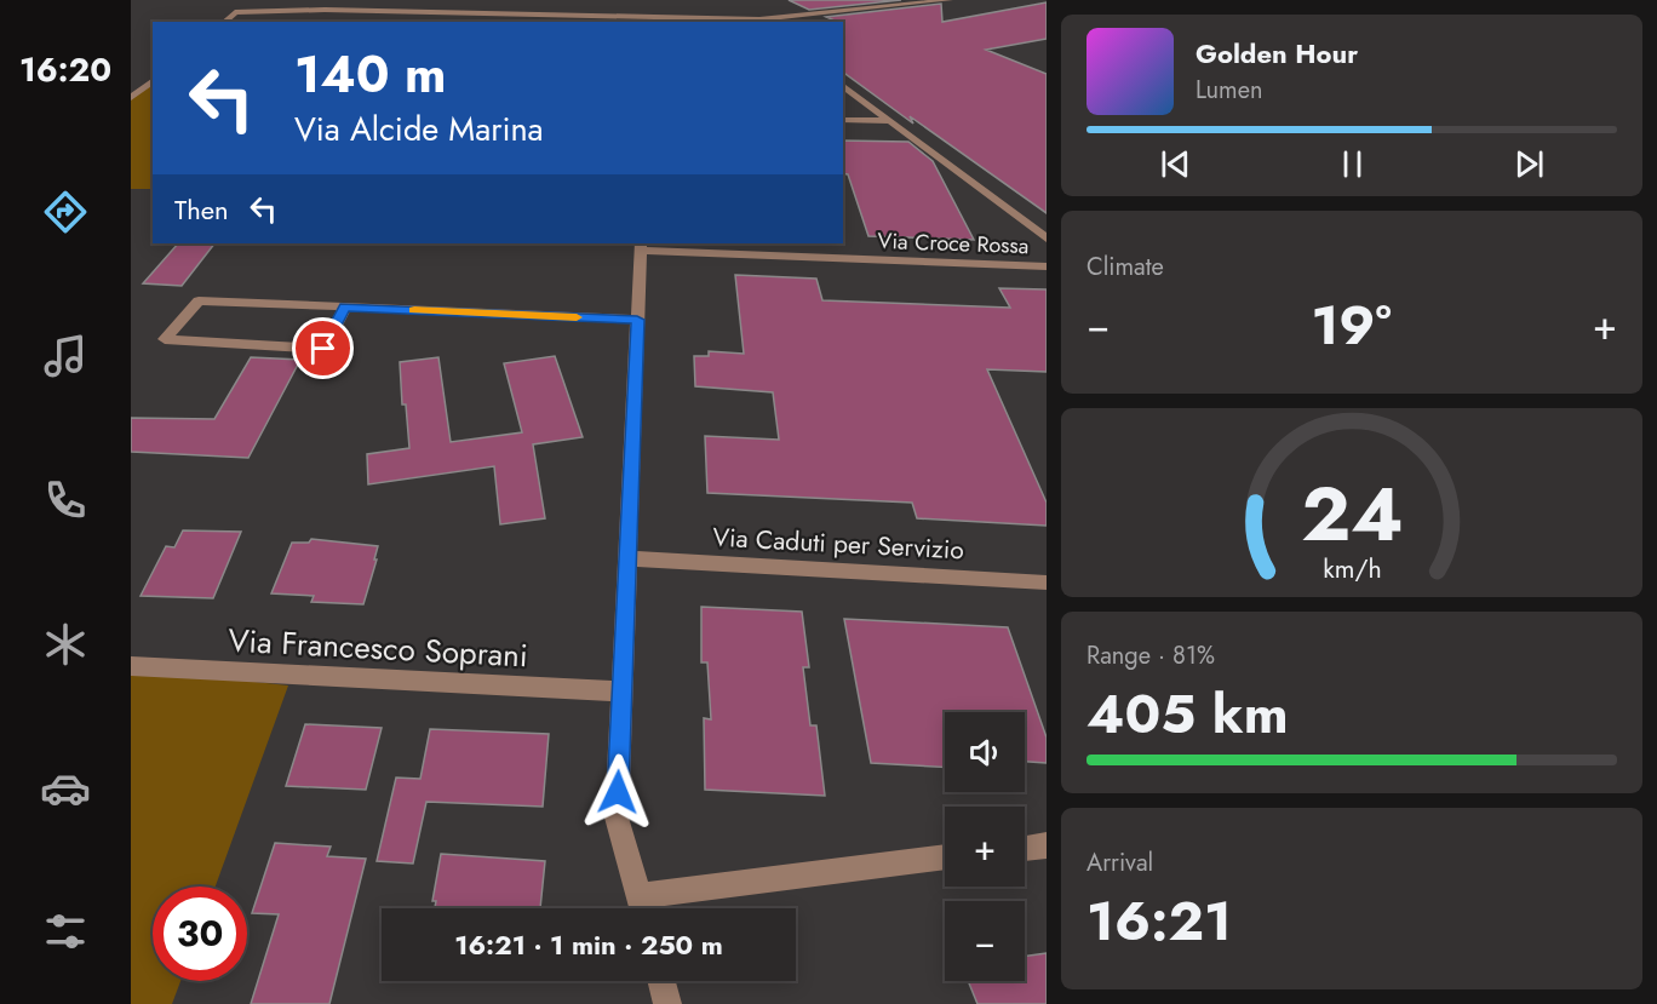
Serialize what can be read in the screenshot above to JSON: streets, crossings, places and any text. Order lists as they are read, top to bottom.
{
  "streets": {
    "street": ["Via Croce Rossa", "Via Caduti per Servizio", "Via Francesco Soprani"]
  },
  "page": {
    "tabs": "16:20",
    "turn": ["140 m", "Via Alcide Marina"],
    "song": ["Golden Hour", "Lumen"],
    "then": "Then",
    "tile": [
      "Climate",
      ["Range · 81%", "405 km"],
      ["Arrival", "16:21"]
    ],
    "heat": ["−", "19°", "+"],
    "map_buttons": ["+", "−"],
    "limit": "30",
    "trip": "16:21 · 1 min · 250 m",
    "gauge": ["24", "km/h"]
  }
}
